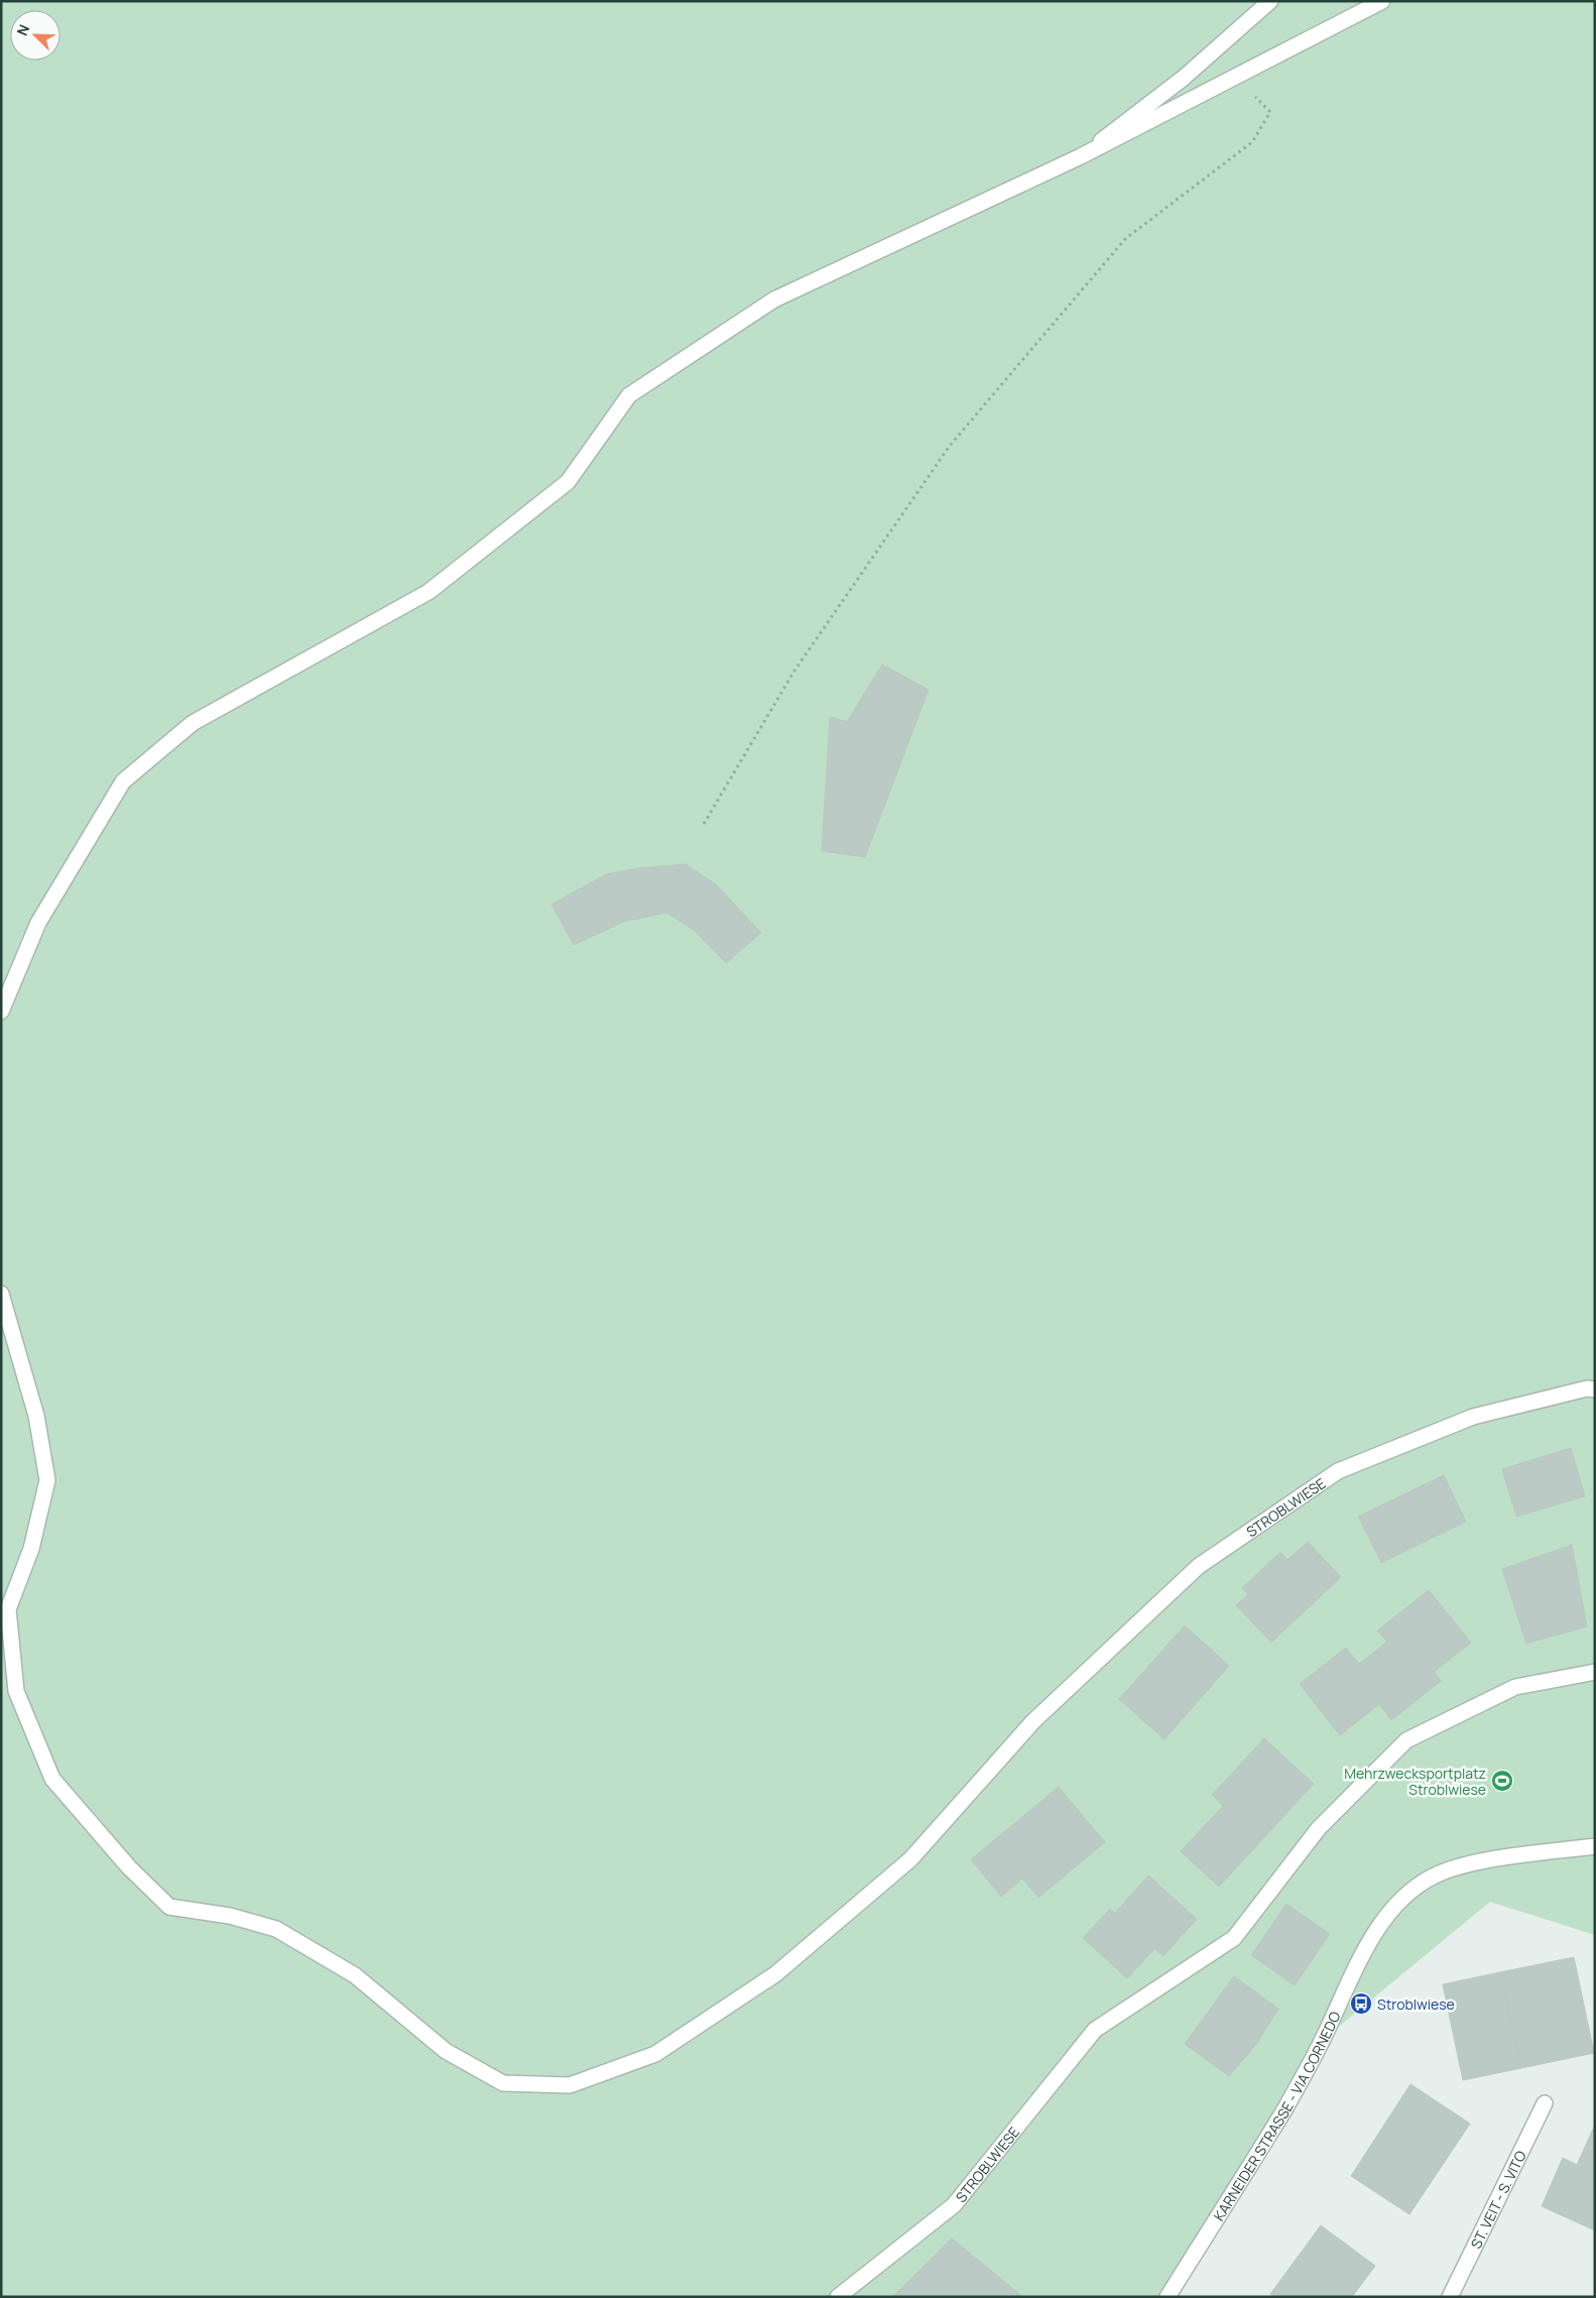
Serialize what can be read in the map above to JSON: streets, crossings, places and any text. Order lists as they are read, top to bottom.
{
  "streets": {
    "street": ["STROBLWIESE", "KARNEIDER STRASSE - VIA CORNEDO", "ST. VEIT - S. VITO"]
  },
  "places": {
    "sports": ["Mehrzwecksportplatz Stroblwiese"],
    "bus stop": ["Stroblwiese"]
  },
  "north": "top left"
}
